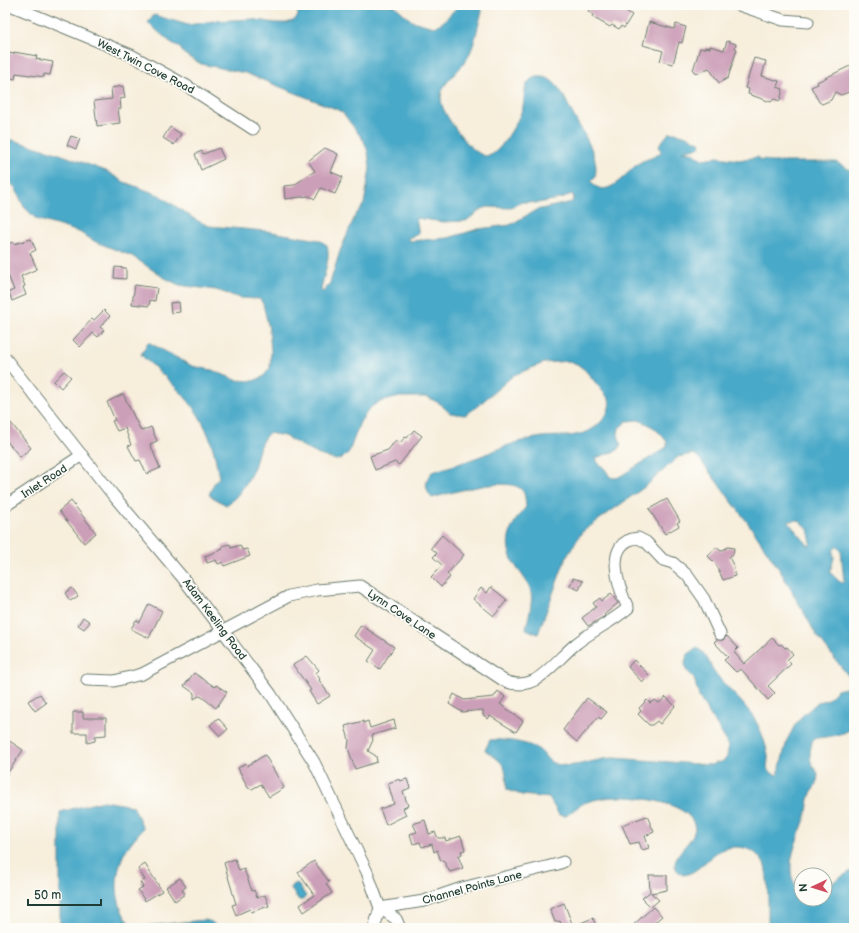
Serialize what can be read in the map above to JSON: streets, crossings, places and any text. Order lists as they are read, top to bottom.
{
  "streets": {
    "street": [
      "West Twin Cove Road",
      "Inlet Road",
      "Lynn Cove Lane",
      "Adam Keeling Road",
      "Channel Points Lane"
    ]
  },
  "crossings": [
    ["Inlet Road", "Adam Keeling Road"],
    ["Lynn Cove Lane", "Adam Keeling Road"],
    ["Adam Keeling Road", "Channel Points Lane"]
  ],
  "scale_bar": "50 m",
  "north": "left"
}
